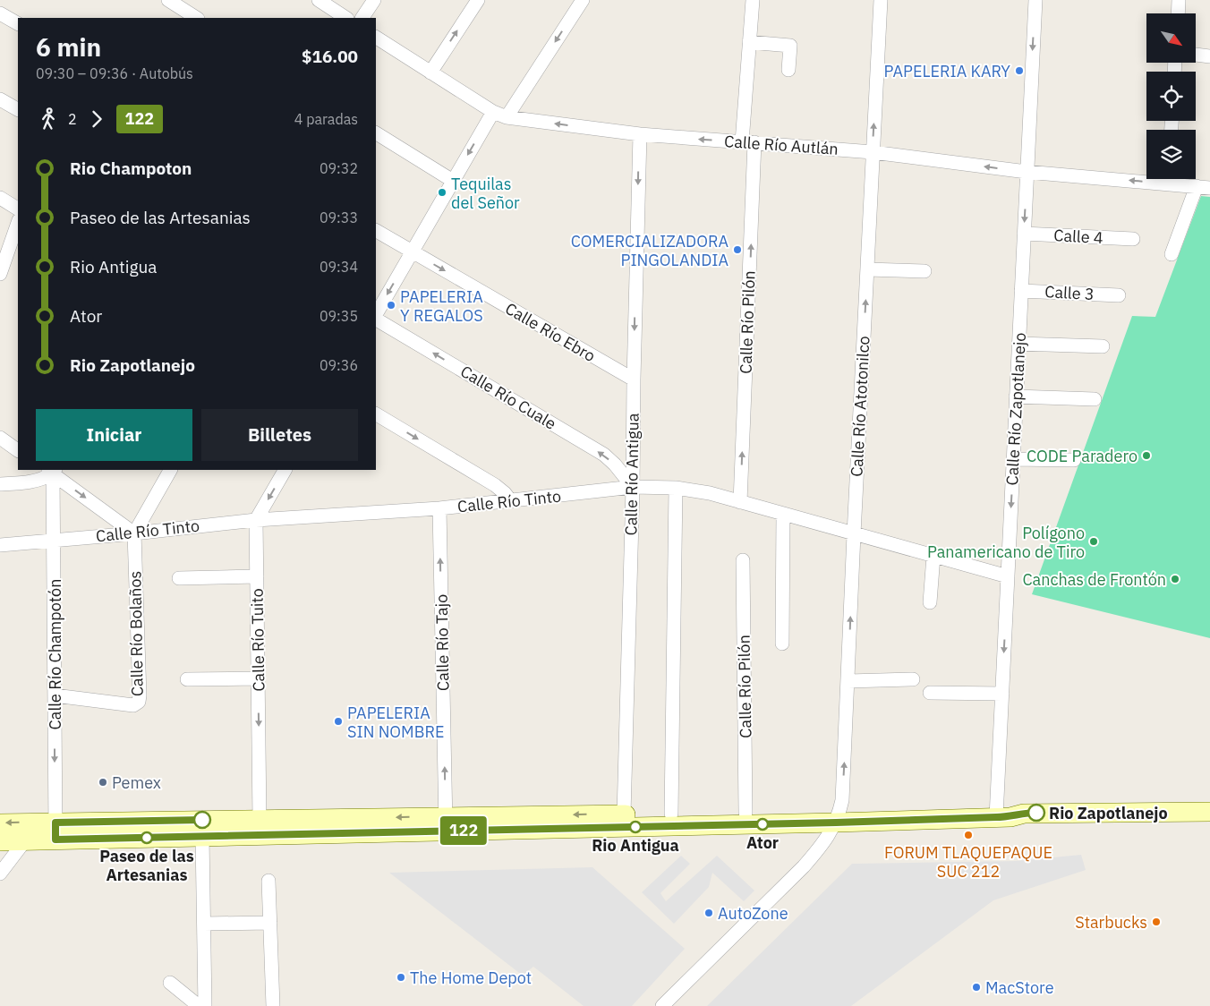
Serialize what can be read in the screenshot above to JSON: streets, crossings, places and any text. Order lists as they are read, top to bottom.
{
  "streets": {
    "street": [
      "Calle Río Autlán",
      "Calle 4",
      "Calle 3",
      "Calle Río Pilón",
      "Calle Río Ebro",
      "Calle Río Cuale",
      "Calle Río Atotonilco",
      "Calle Río Zapotlanejo",
      "Calle Río Antigua",
      "Calle Río Tinto",
      "Calle Río Bolaños",
      "Calle Río Tuito",
      "Calle Río Tajo",
      "Calle Río Champotón"
    ]
  },
  "crossings": [
    ["Calle Río Autlán", "Calle Río Pilón"],
    ["Calle Río Autlán", "Calle Río Atotonilco"],
    ["Calle Río Autlán", "Calle Río Zapotlanejo"],
    ["Calle Río Autlán", "Calle Río Antigua"],
    ["Calle 4", "Calle Río Zapotlanejo"],
    ["Calle 3", "Calle Río Zapotlanejo"],
    ["Calle Río Pilón", "Calle Río Tinto"],
    ["Calle Río Ebro", "Calle Río Antigua"],
    ["Calle Río Cuale", "Calle Río Antigua"],
    ["Calle Río Cuale", "Calle Río Tinto"],
    ["Calle Río Atotonilco", "Calle Río Tinto"],
    ["Calle Río Zapotlanejo", "Calle Río Tinto"],
    ["Calle Río Antigua", "Calle Río Tinto"],
    ["Calle Río Tinto", "Calle Río Bolaños"],
    ["Calle Río Tinto", "Calle Río Tuito"],
    ["Calle Río Tinto", "Calle Río Tajo"],
    ["Calle Río Tinto", "Calle Río Champotón"],
    ["Calle Río Bolaños", "Calle Río Champotón"]
  ],
  "one_way": [
    "Calle Río Autlán",
    "Calle Río Pilón",
    "Calle Río Ebro",
    "Calle Río Atotonilco",
    "Calle Río Zapotlanejo",
    "Calle Río Antigua",
    "Calle Río Tuito",
    "Calle Río Tajo",
    "Calle Río Champotón"
  ],
  "places": [
    "PAPELERIA KARY",
    "Tequilas del Señor",
    "COMERCIALIZADORA PINGOLANDIA",
    "PAPELERIA Y REGALOS",
    "CODE Paradero",
    "Polígono Panamericano de Tiro",
    "Canchas de Frontón",
    "PAPELERIA SIN NOMBRE",
    "Pemex",
    "Rio Zapotlanejo",
    "Ator",
    "Rio Antigua",
    "FORUM TLAQUEPAQUE SUC 212",
    "Paseo de las Artesanias",
    "AutoZone",
    "Starbucks",
    "The Home Depot",
    "MacStore"
  ],
  "lines": ["bus line 122"],
  "north": "bottom right",
  "page": {
    "on_map": "122",
    "heading": ["6 min", "09:30 – 09:36 · Autobús", "$16.00"],
    "legs": ["2", "122", "4 paradas"],
    "list": [
      {
        "name": "Rio Champoton",
        "value": "09:32"
      },
      {
        "name": "Paseo de las Artesanias",
        "value": "09:33"
      },
      {
        "name": "Rio Antigua",
        "value": "09:34"
      },
      {
        "name": "Ator",
        "value": "09:35"
      },
      {
        "name": "Rio Zapotlanejo",
        "value": "09:36"
      }
    ],
    "buttons": ["Iniciar", "Billetes"]
  }
}
